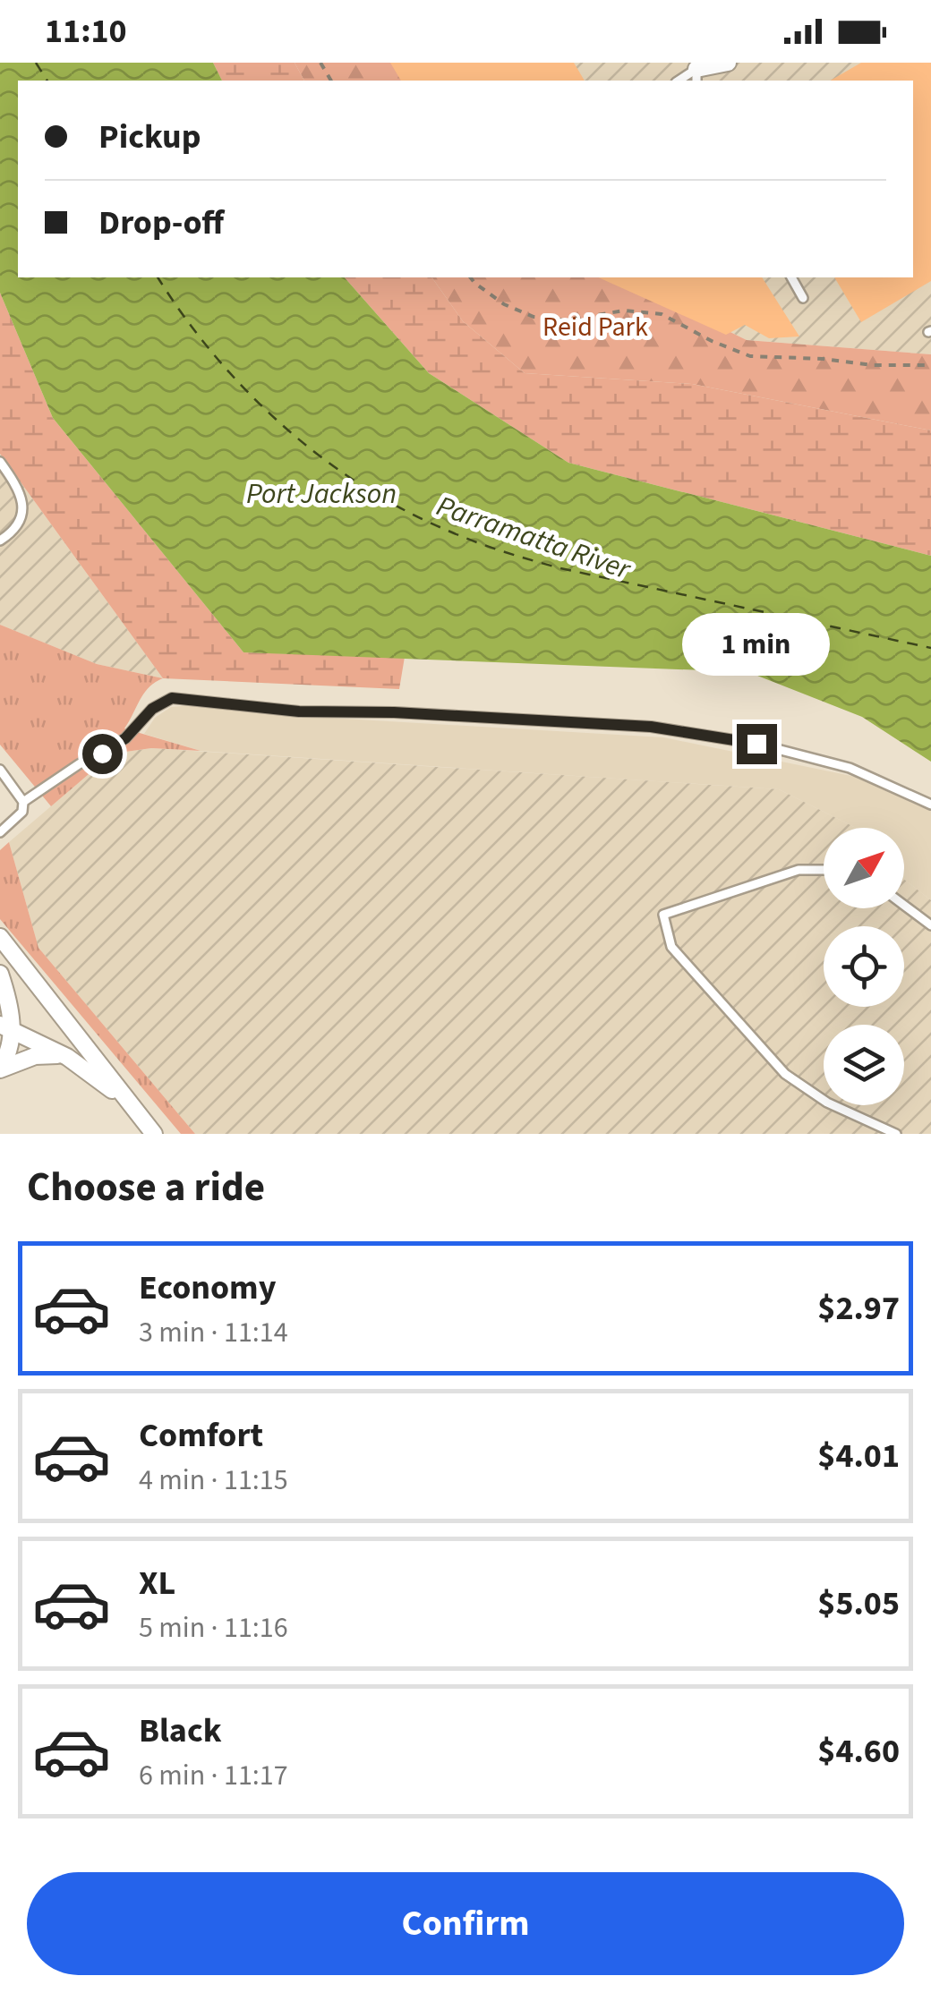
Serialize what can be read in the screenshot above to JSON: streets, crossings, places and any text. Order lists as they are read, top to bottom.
{
  "water": ["Port Jackson", "Parramatta River"],
  "parks": ["Reid Park"],
  "north": "top right",
  "page": {
    "status": "11:10",
    "banner": ["Pickup", "Drop-off"],
    "bubble": "1 min",
    "heading": "Choose a ride",
    "list": [
      {
        "name": "Economy",
        "note": "3 min · 11:14",
        "value": "$2.97"
      },
      {
        "name": "Comfort",
        "note": "4 min · 11:15",
        "value": "$4.01"
      },
      {
        "name": "XL",
        "note": "5 min · 11:16",
        "value": "$5.05"
      },
      {
        "name": "Black",
        "note": "6 min · 11:17",
        "value": "$4.60"
      }
    ],
    "buttons": "Confirm"
  }
}
